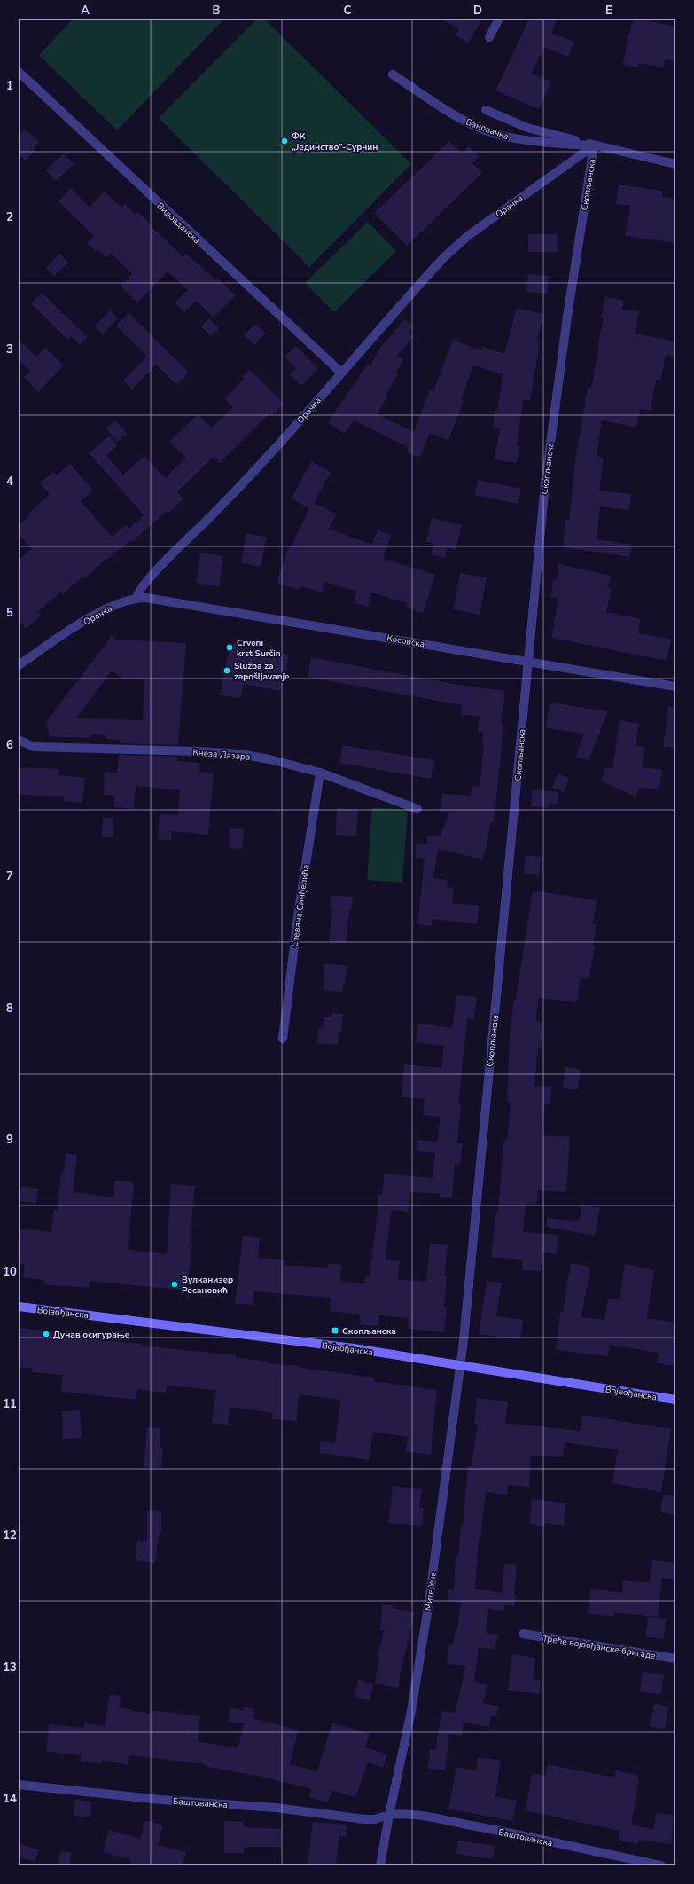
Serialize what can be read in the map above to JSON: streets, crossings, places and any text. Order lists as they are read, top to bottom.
{
  "streets": {
    "main road": ["Војвођанска"],
    "street": [
      "Бановачка",
      "Скопљанска",
      "Орачка",
      "Видовданска",
      "Косовска",
      "Кнеза Лазара",
      "Стевана Синђелића",
      "Мите Уче",
      "Треће војвођанске бригаде",
      "Баштованска"
    ]
  },
  "crossings": [
    ["Бановачка", "Скопљанска"],
    ["Бановачка", "Орачка"],
    ["Скопљанска", "Орачка"],
    ["Скопљанска", "Косовска"],
    ["Скопљанска", "Војвођанска"],
    ["Скопљанска", "Мите Уче"],
    ["Орачка", "Видовданска"],
    ["Орачка", "Косовска"],
    ["Кнеза Лазара", "Стевана Синђелића"],
    ["Војвођанска", "Мите Уче"],
    ["Мите Уче", "Баштованска"]
  ],
  "places": {
    "other": [
      "ФК „Јединство”-Сурчин",
      "Crveni krst Surčin",
      "Služba za zapošljavanje",
      "Вулканизер Ресановић",
      "Дунав осигурање"
    ],
    "transit": ["Скопљанска"]
  },
  "grid": {
    "columns": [
      "A",
      "B",
      "C",
      "D",
      "E"
    ],
    "rows": [
      "1",
      "2",
      "3",
      "4",
      "5",
      "6",
      "7",
      "8",
      "9",
      "10",
      "11",
      "12",
      "13",
      "14"
    ]
  }
}
